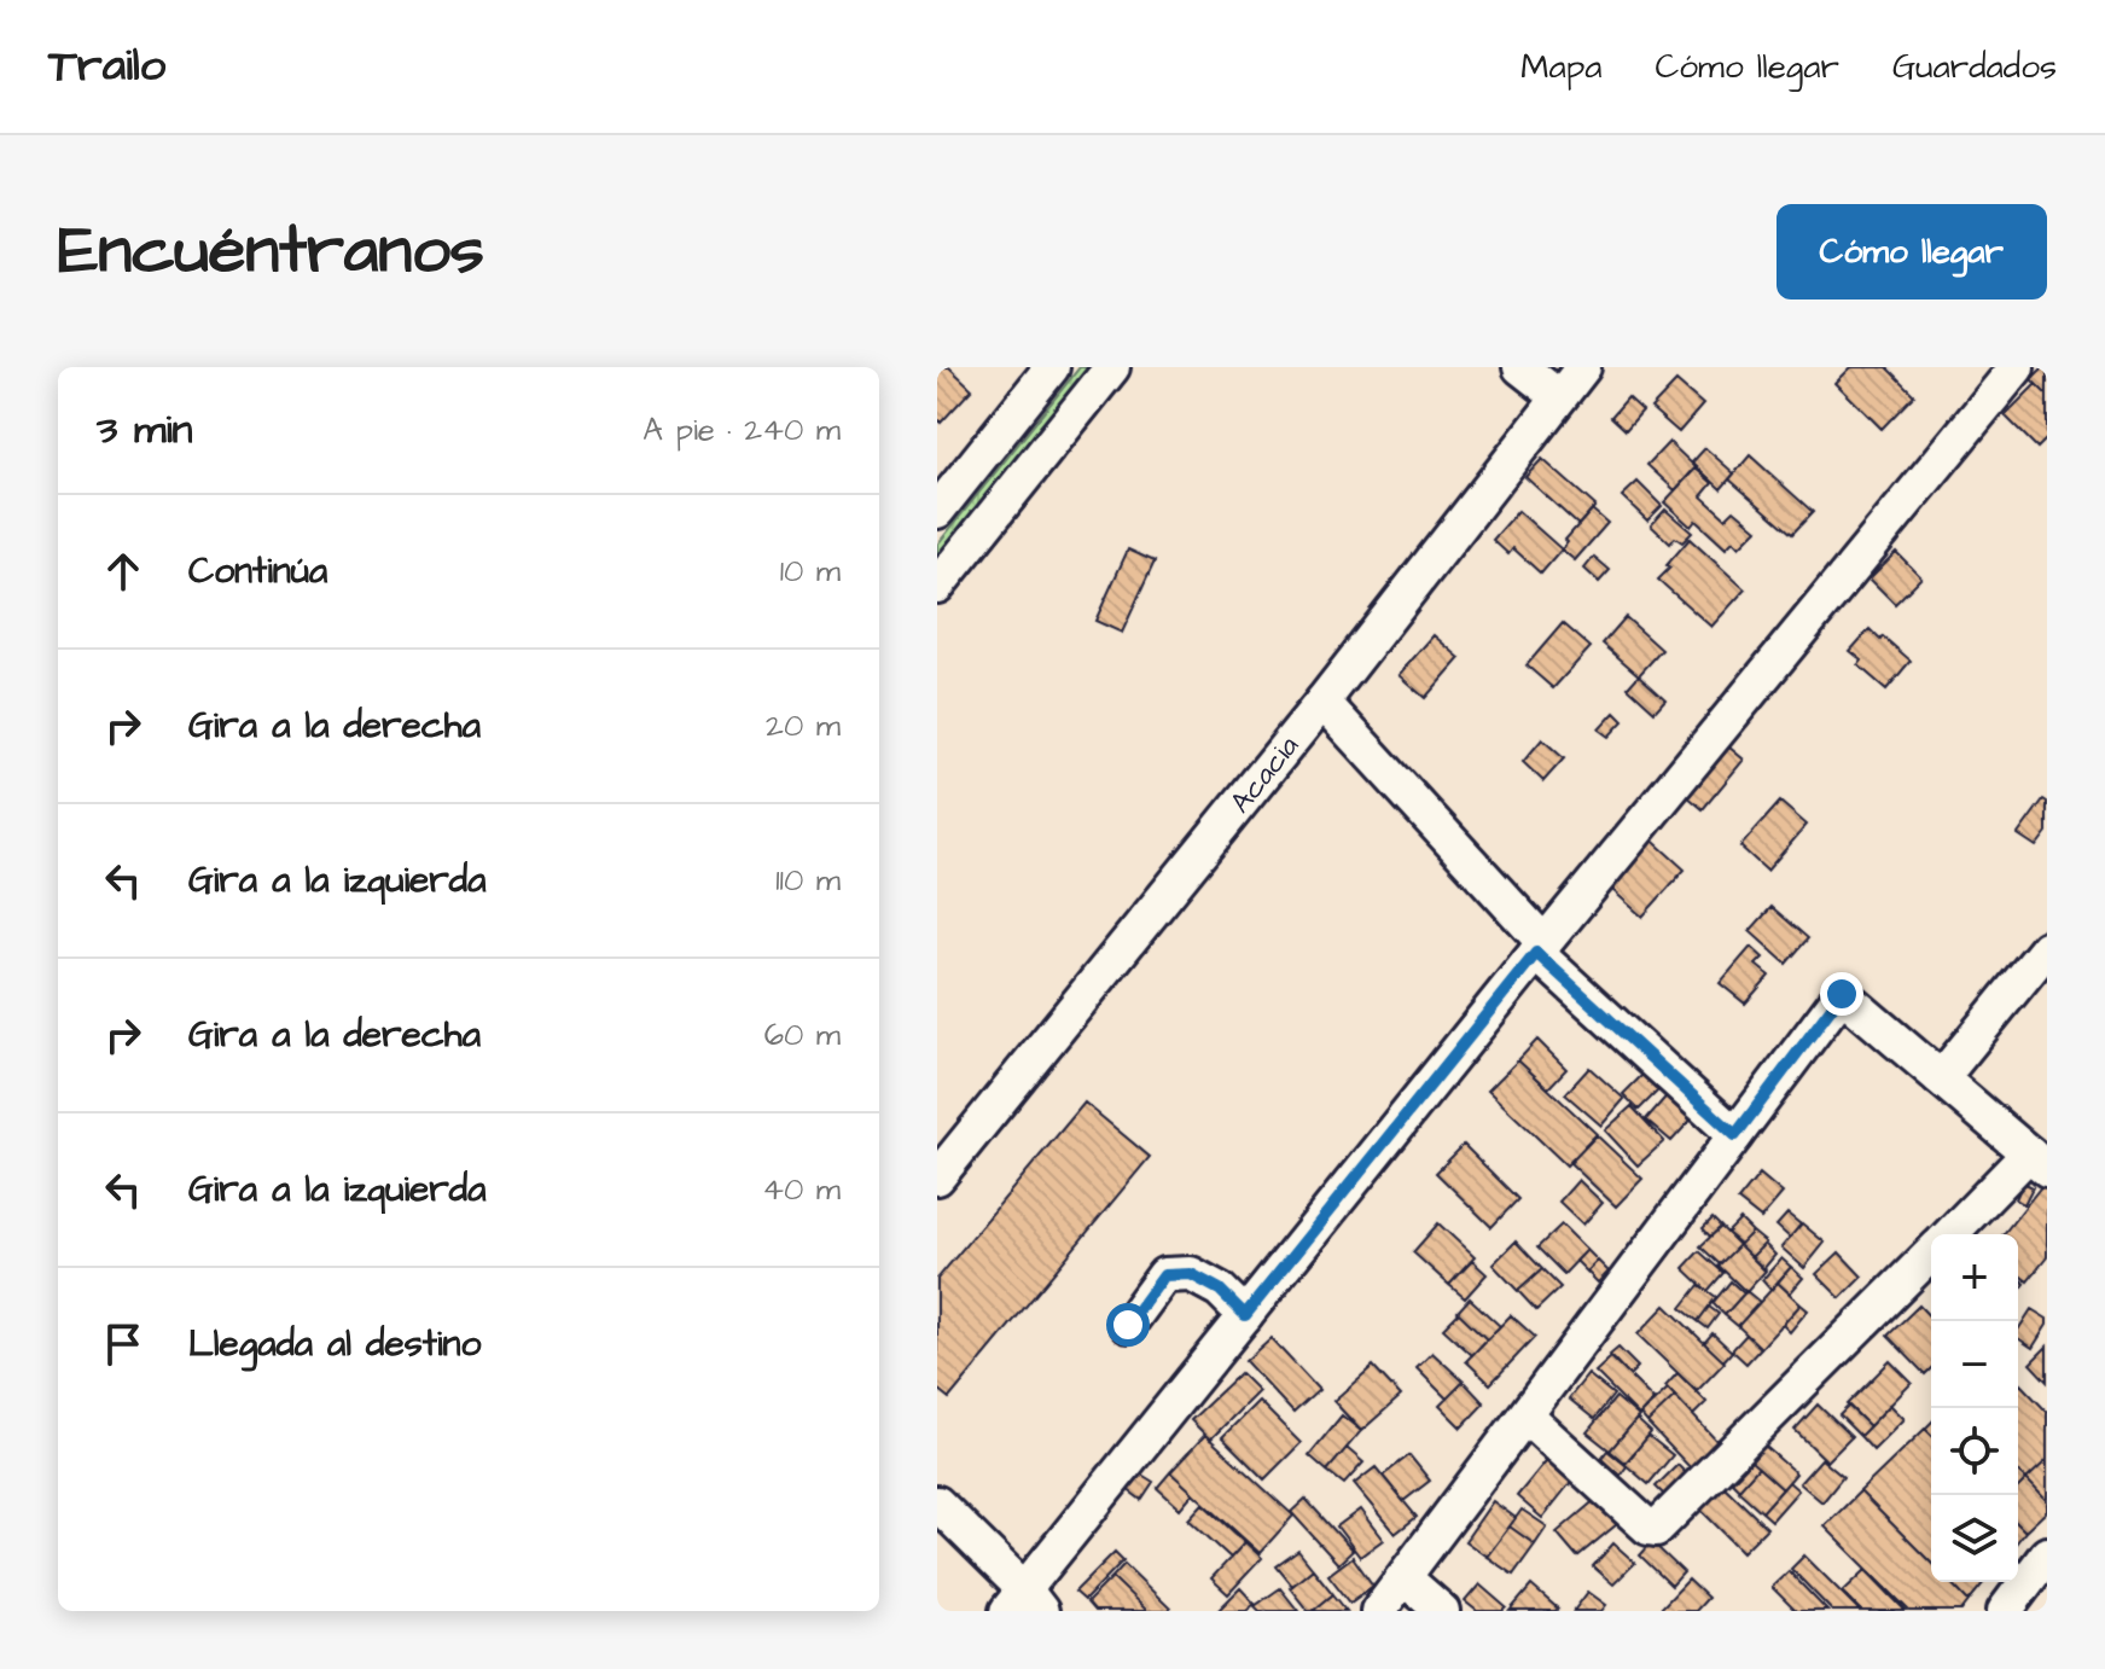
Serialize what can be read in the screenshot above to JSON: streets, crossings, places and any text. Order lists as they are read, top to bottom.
{
  "streets": {
    "street": ["Acacia"]
  },
  "page": {
    "header": "Trailo",
    "nav": ["Mapa", "Cómo llegar", "Guardados"],
    "title": "Encuéntranos",
    "buttons": "Cómo llegar",
    "heading": ["3 min", "A pie · 240 m"],
    "list": [
      ["Continúa", "10 m"],
      ["Gira a la derecha", "20 m"],
      ["Gira a la izquierda", "110 m"],
      ["Gira a la derecha", "60 m"],
      ["Gira a la izquierda", "40 m"],
      "Llegada al destino"
    ],
    "map_buttons": ["+", "−"]
  }
}
